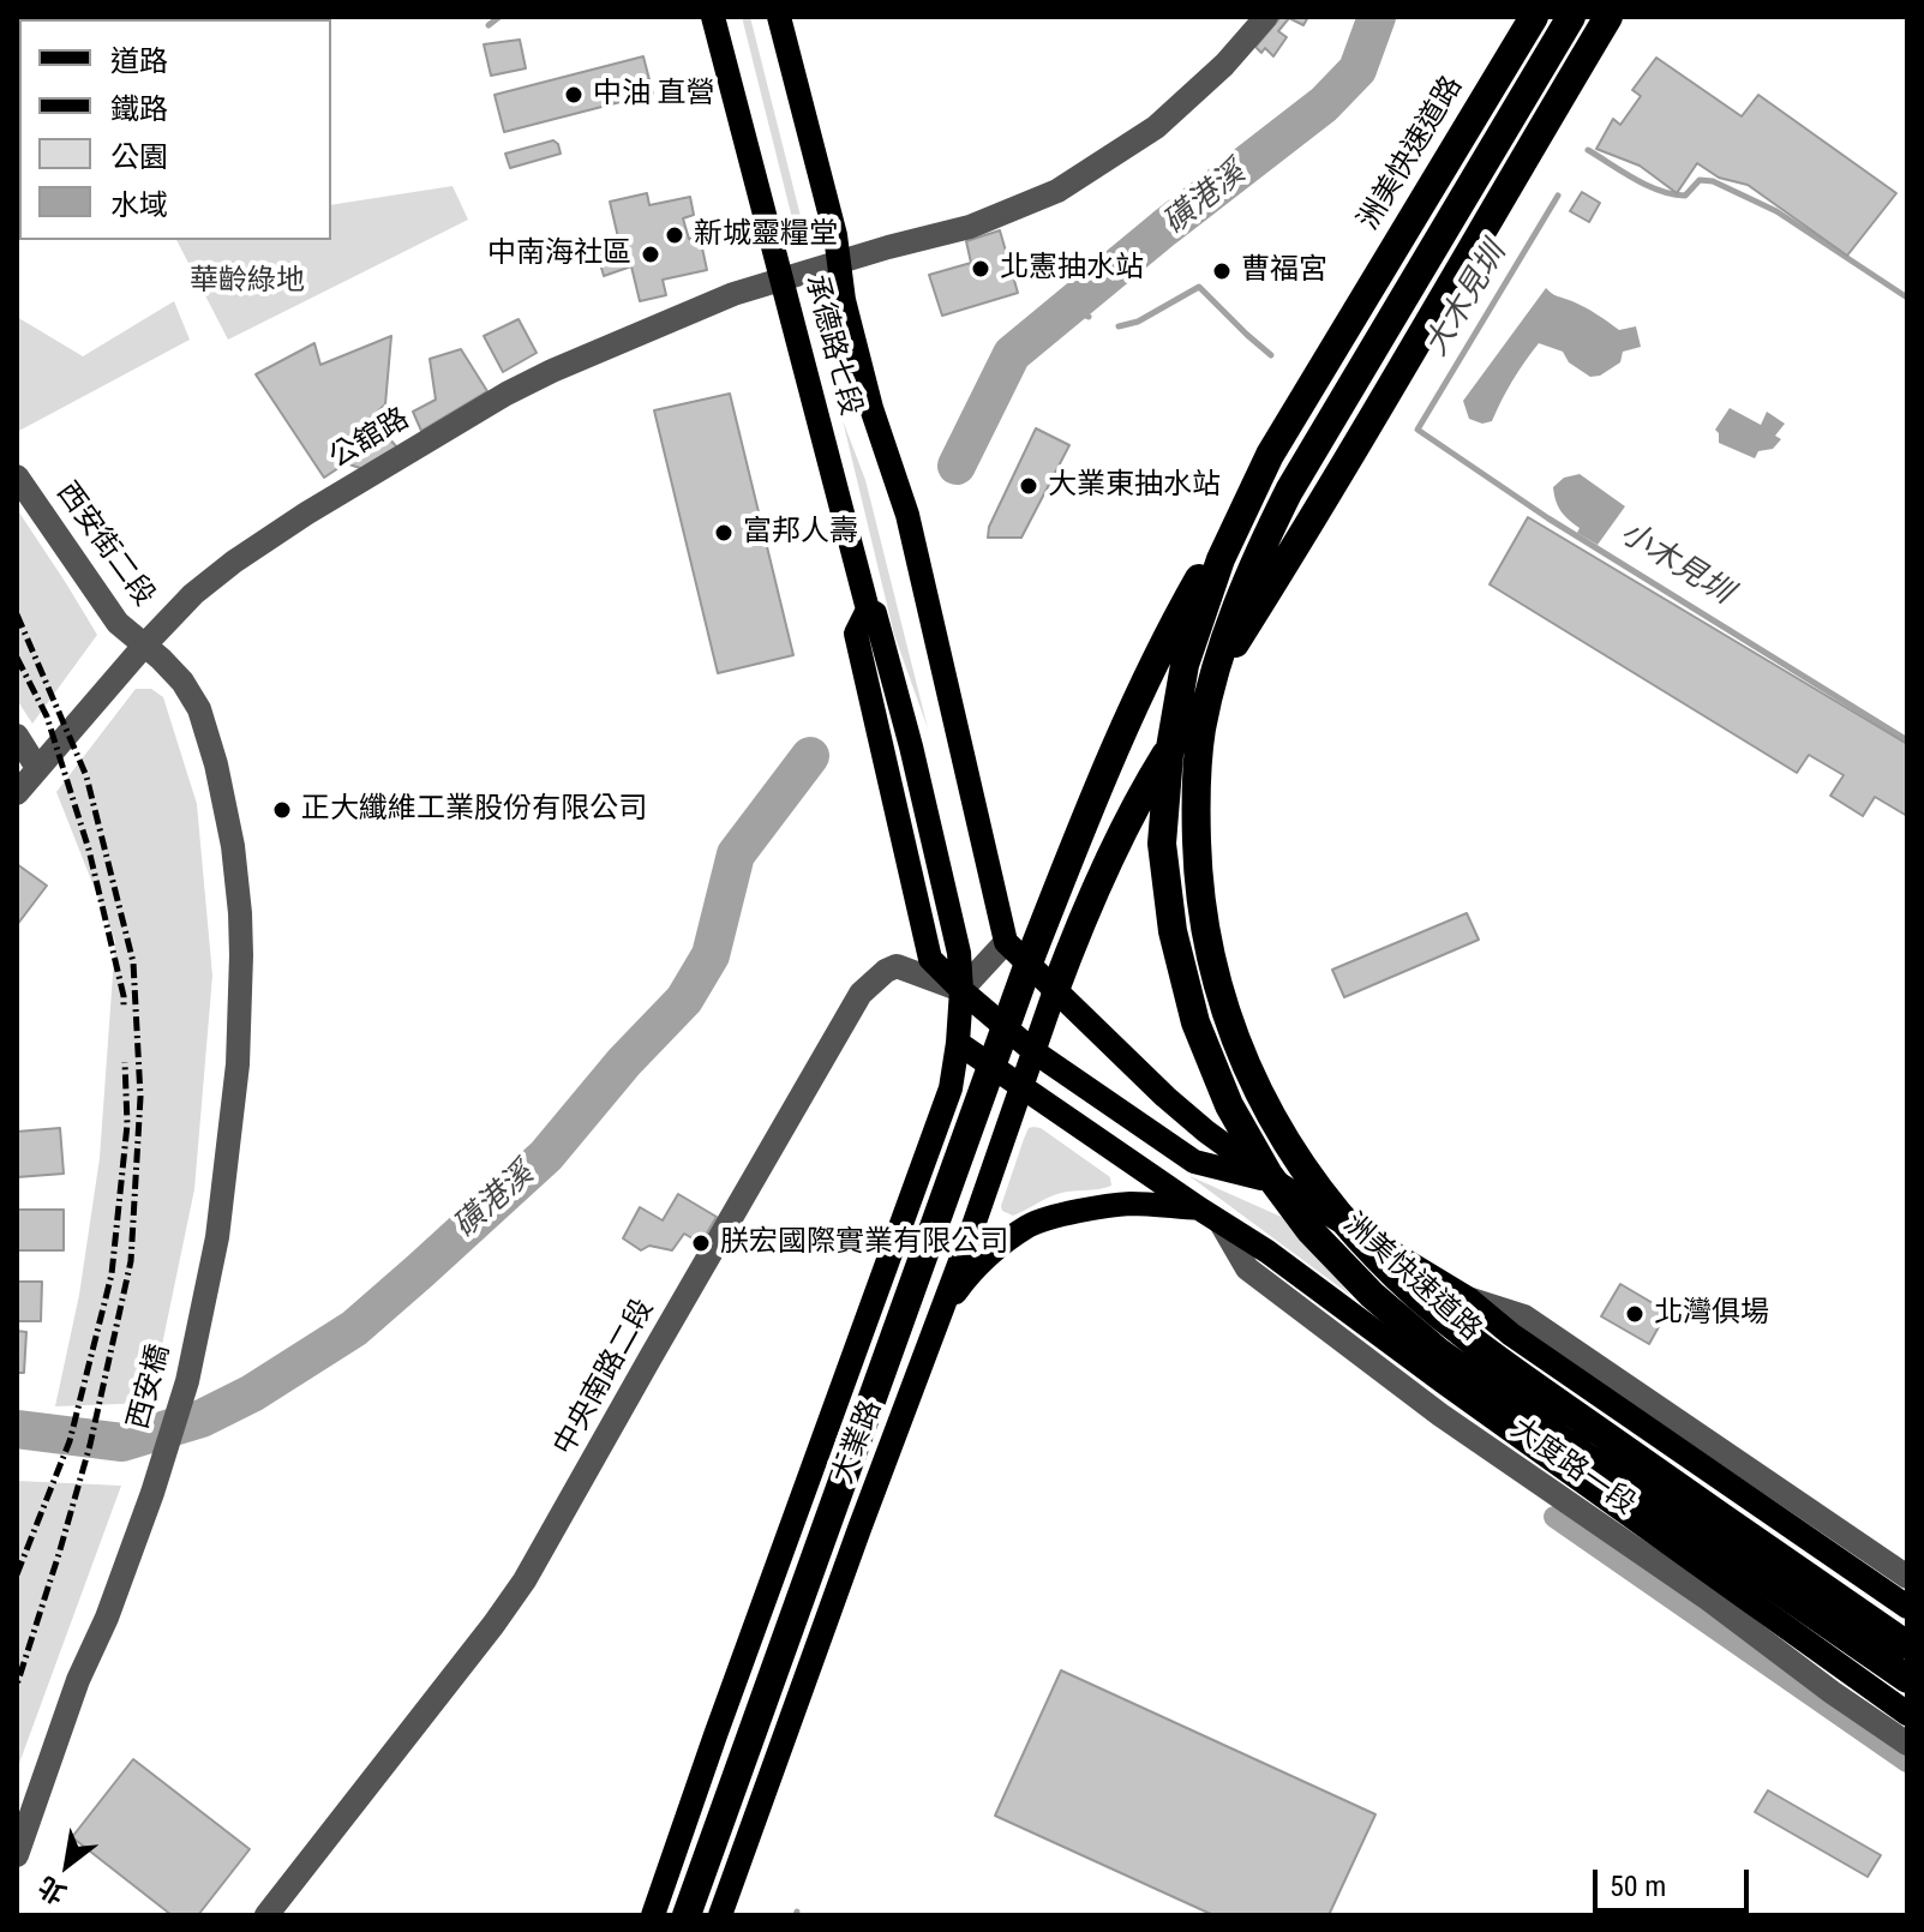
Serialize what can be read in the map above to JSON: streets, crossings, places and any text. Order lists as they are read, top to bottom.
{
  "streets": {
    "highway": ["洲美快速道路"],
    "main road": ["承德路七段", "大業路", "大度路一段"],
    "street": [
      "公舘路",
      "西安街二段",
      "中央南路二段",
      "西安橋"
    ]
  },
  "crossings": [
    ["承德路七段", "公舘路"],
    ["承德路七段", "中央南路二段"],
    ["公舘路", "西安街二段"],
    ["西安街二段", "西安橋"],
    ["大業路", "大度路一段"]
  ],
  "water": ["磺港溪", "大木見圳", "小木見圳"],
  "parks": ["華齡綠地"],
  "places": [
    "中油 直營",
    "新城靈糧堂",
    "中南海社區",
    "北憲抽水站",
    "曹福宮",
    "大業東抽水站",
    "富邦人壽",
    "正大纖維工業股份有限公司",
    "朕宏國際實業有限公司",
    "北灣俱場"
  ],
  "legend": [
    "道路",
    "鐵路",
    "公園",
    "水域"
  ],
  "scale_bar": "50 m",
  "north": "bottom left"
}
